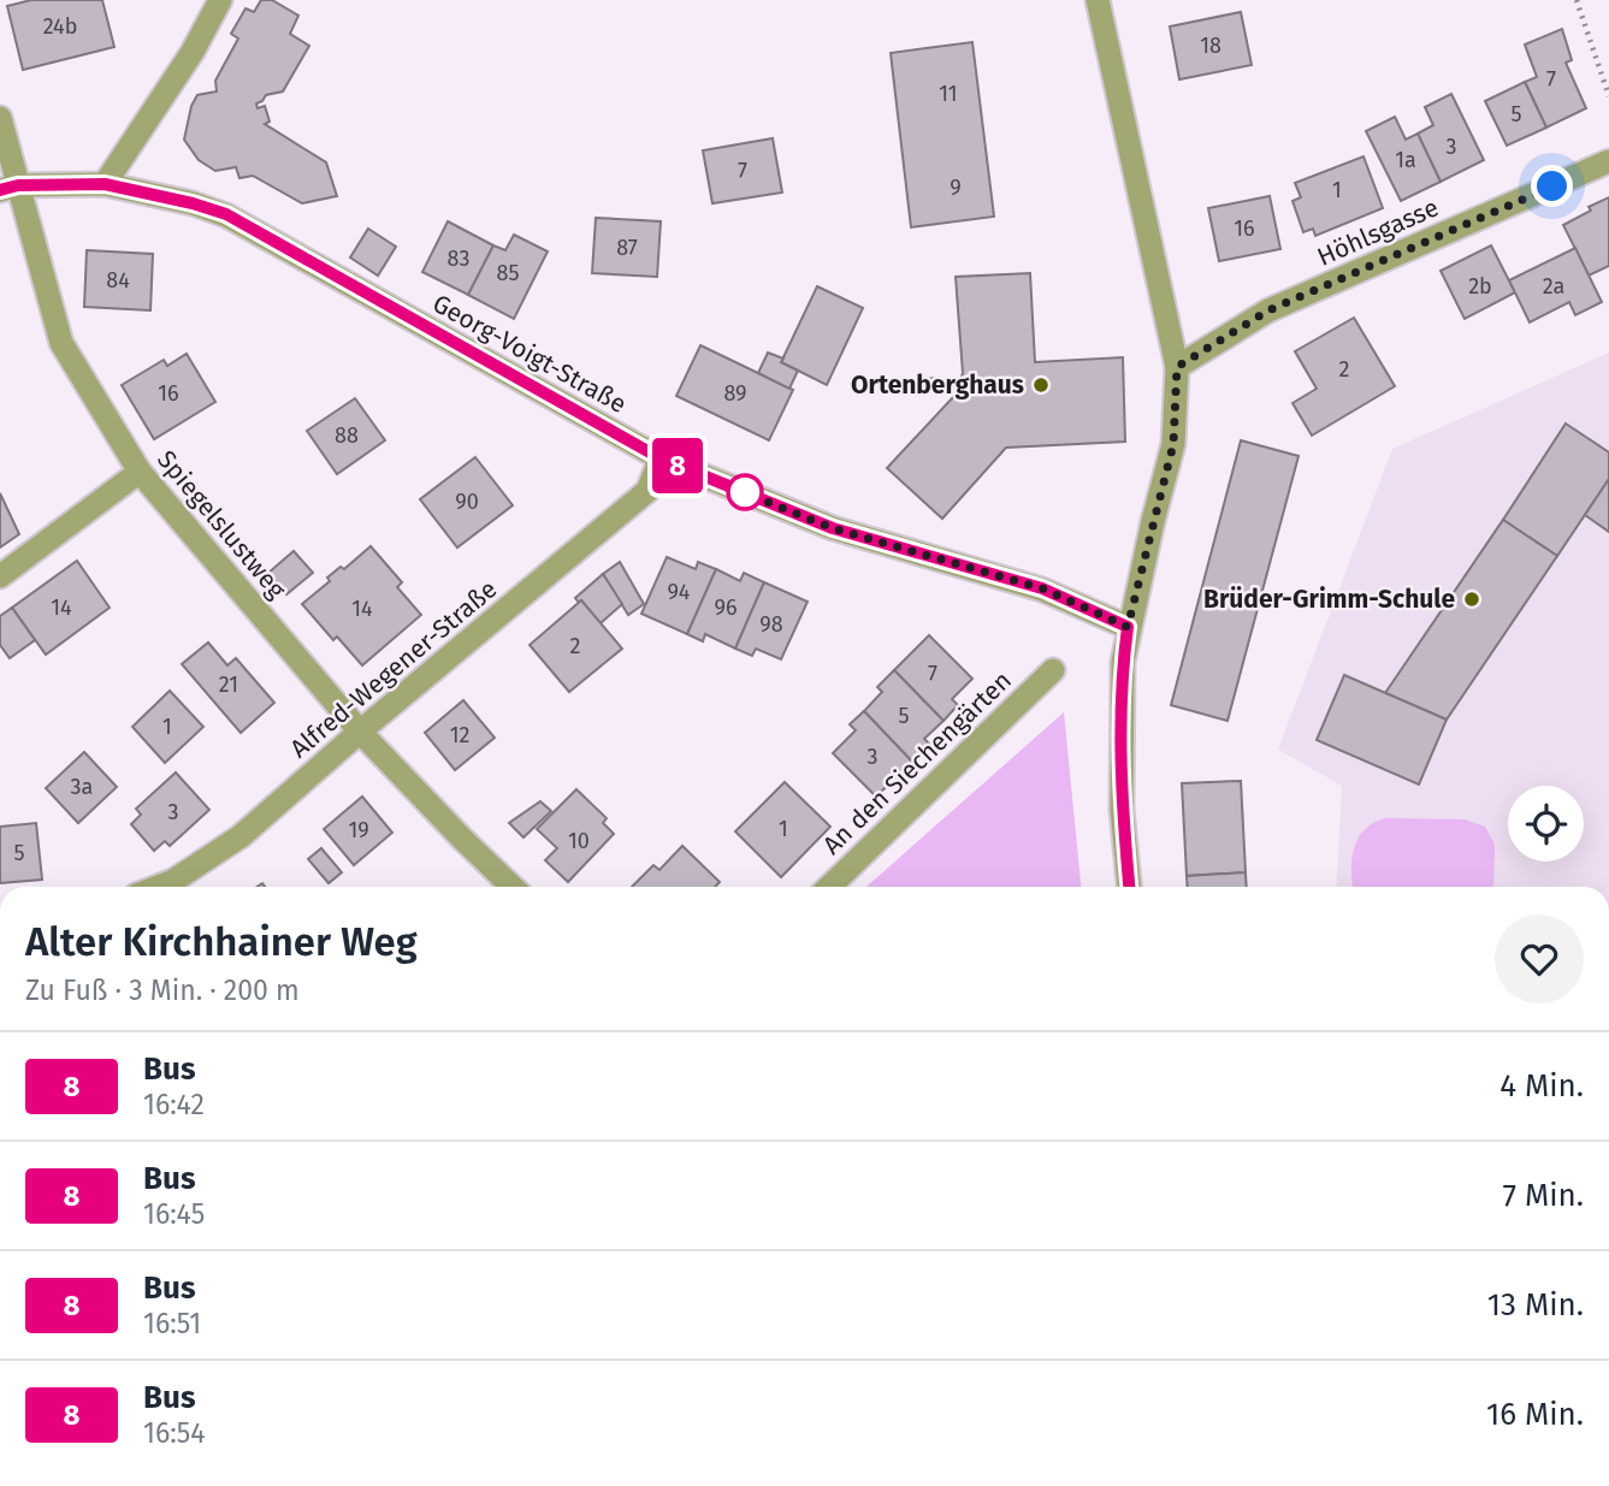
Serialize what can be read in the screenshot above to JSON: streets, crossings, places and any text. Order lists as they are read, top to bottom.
{
  "streets": {
    "street": [
      "Höhlsgasse",
      "Georg-Voigt-Straße",
      "Spiegelslustweg",
      "Alfred-Wegener-Straße",
      "An den Siechengärten"
    ]
  },
  "crossings": [
    ["Georg-Voigt-Straße", "Spiegelslustweg"],
    ["Georg-Voigt-Straße", "Alfred-Wegener-Straße"],
    ["Spiegelslustweg", "Alfred-Wegener-Straße"]
  ],
  "places": ["Ortenberghaus", "Brüder-Grimm-Schule"],
  "lines": ["bus line 8"],
  "house_numbers": [
    "24b",
    "18",
    "7",
    "11",
    "5",
    "3",
    "1a",
    "7",
    "9",
    "1",
    "16",
    "87",
    "83",
    "85",
    "84",
    "2b",
    "2a",
    "2",
    "16",
    "89",
    "88",
    "90",
    "94",
    "14",
    "96",
    "14",
    "98",
    "2",
    "7",
    "21",
    "5",
    "1",
    "12",
    "3",
    "3a",
    "3",
    "1",
    "19",
    "10",
    "5"
  ],
  "page": {
    "on_map": "8",
    "heading": ["Alter Kirchhainer Weg", "Zu Fuß · 3 Min. · 200 m"],
    "list": [
      {
        "mark": "8",
        "name": "Bus",
        "note": "16:42",
        "value": "4 Min."
      },
      {
        "mark": "8",
        "name": "Bus",
        "note": "16:45",
        "value": "7 Min."
      },
      {
        "mark": "8",
        "name": "Bus",
        "note": "16:51",
        "value": "13 Min."
      },
      {
        "mark": "8",
        "name": "Bus",
        "note": "16:54",
        "value": "16 Min."
      }
    ]
  }
}
